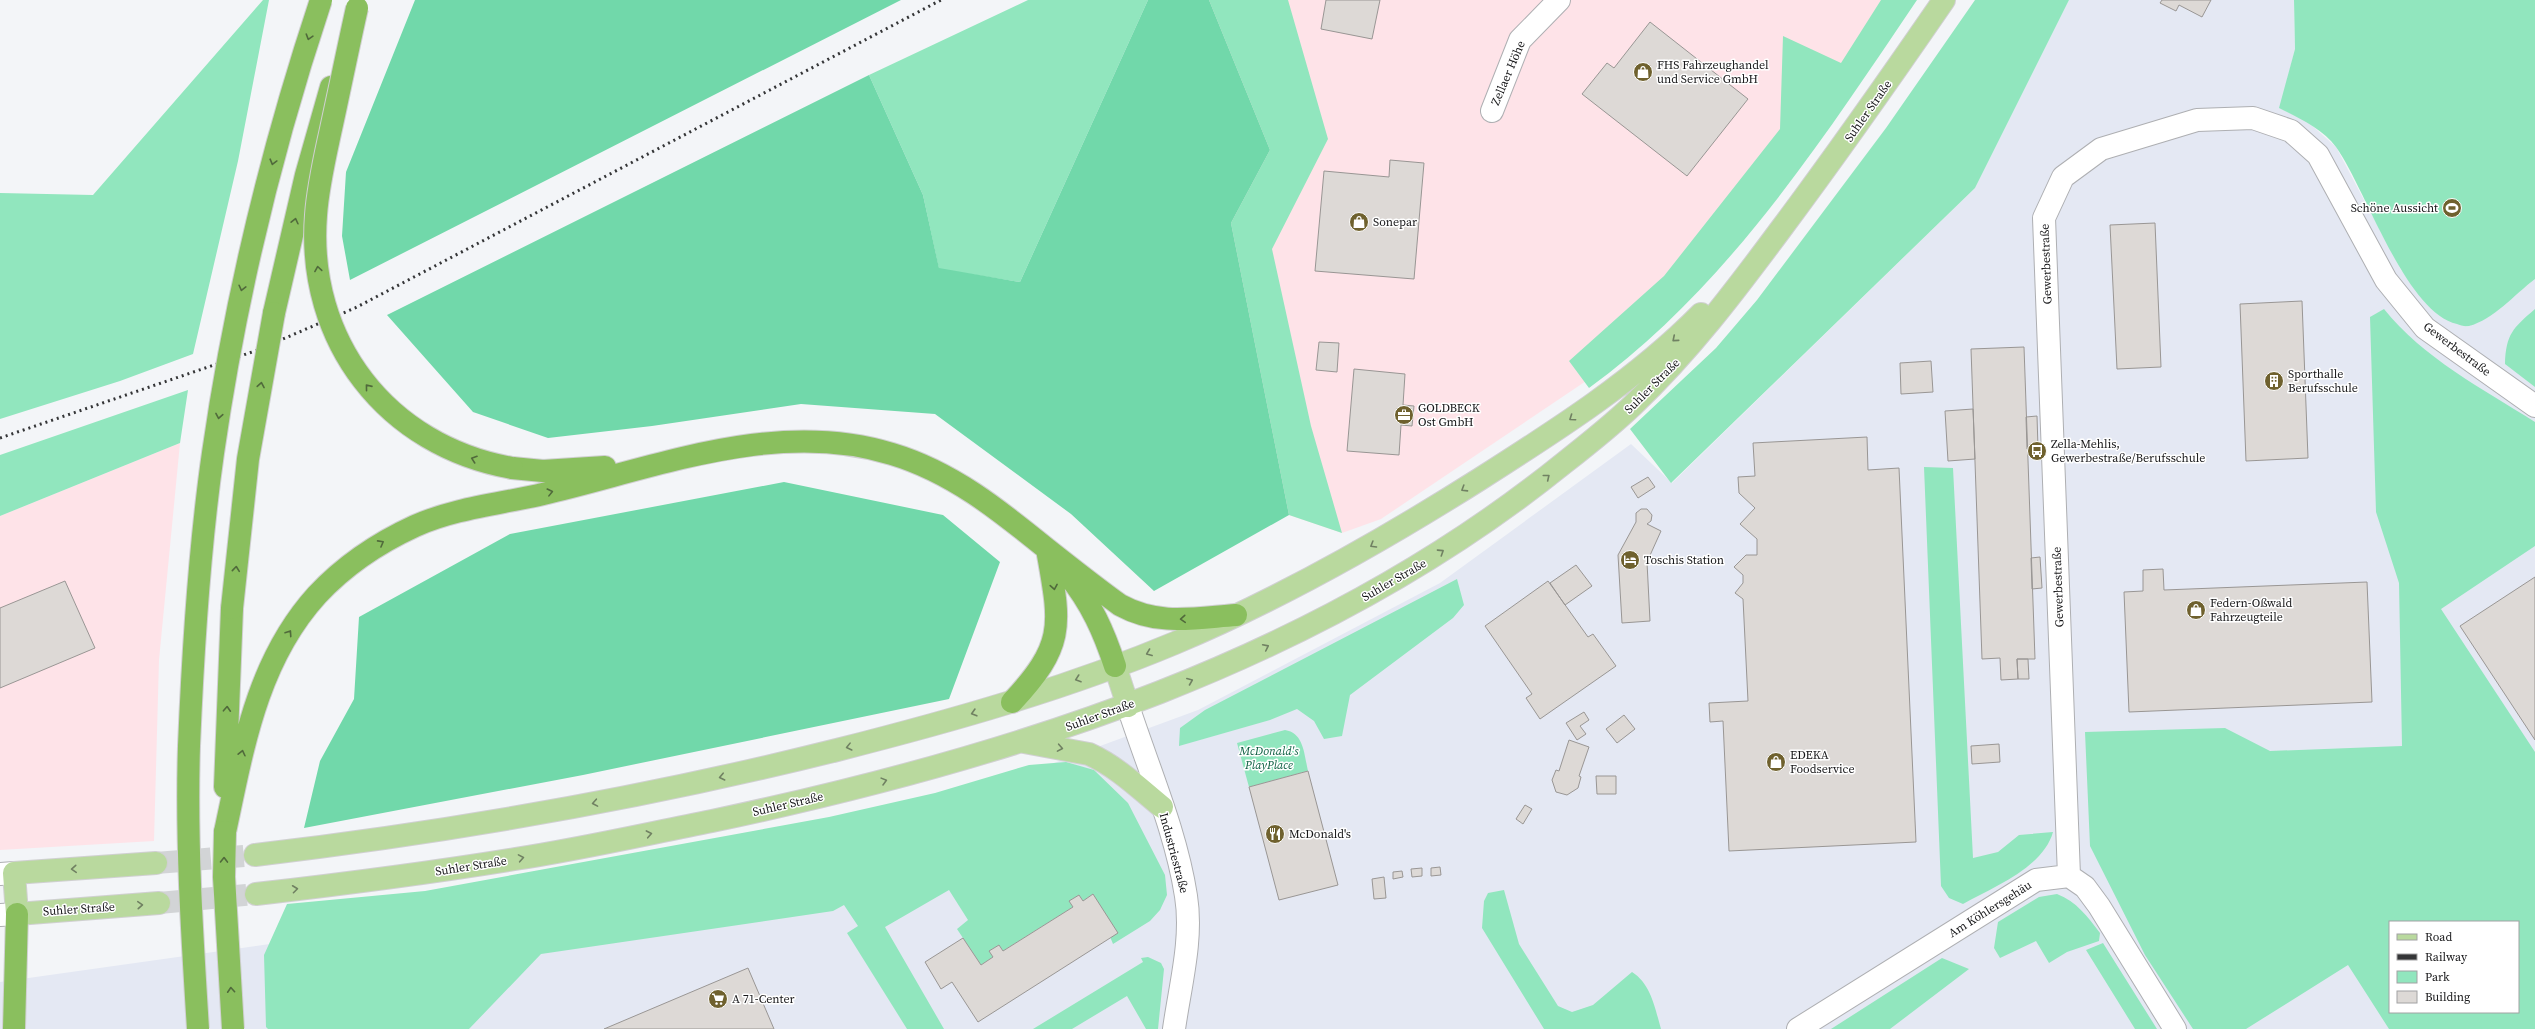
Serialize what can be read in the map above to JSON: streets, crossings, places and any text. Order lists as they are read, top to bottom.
{
  "streets": {
    "main road": ["Suhler Straße"],
    "street": [
      "Zellaer Höhe",
      "Gewerbestraße",
      "Industriestraße",
      "Am Köhlersgehäu"
    ]
  },
  "crossings": [
    ["Suhler Straße", "Industriestraße"],
    ["Gewerbestraße", "Am Köhlersgehäu"]
  ],
  "parks": ["McDonald's PlayPlace"],
  "places": {
    "shop": [
      "FHS Fahrzeughandel und Service GmbH",
      "Sonepar",
      "Federn-Oßwald Fahrzeugteile",
      "EDEKA Foodservice"
    ],
    "sports": ["Schöne Aussicht"],
    "building": ["Sporthalle Berufsschule"],
    "office": ["GOLDBECK Ost GmbH"],
    "bus stop": ["Zella-Mehlis, Gewerbestraße/Berufsschule"],
    "hotel": ["Toschis Station"],
    "restaurant": ["McDonald's"],
    "supermarket": ["A 71-Center"]
  },
  "legend": [
    "Road",
    "Railway",
    "Park",
    "Building"
  ]
}
